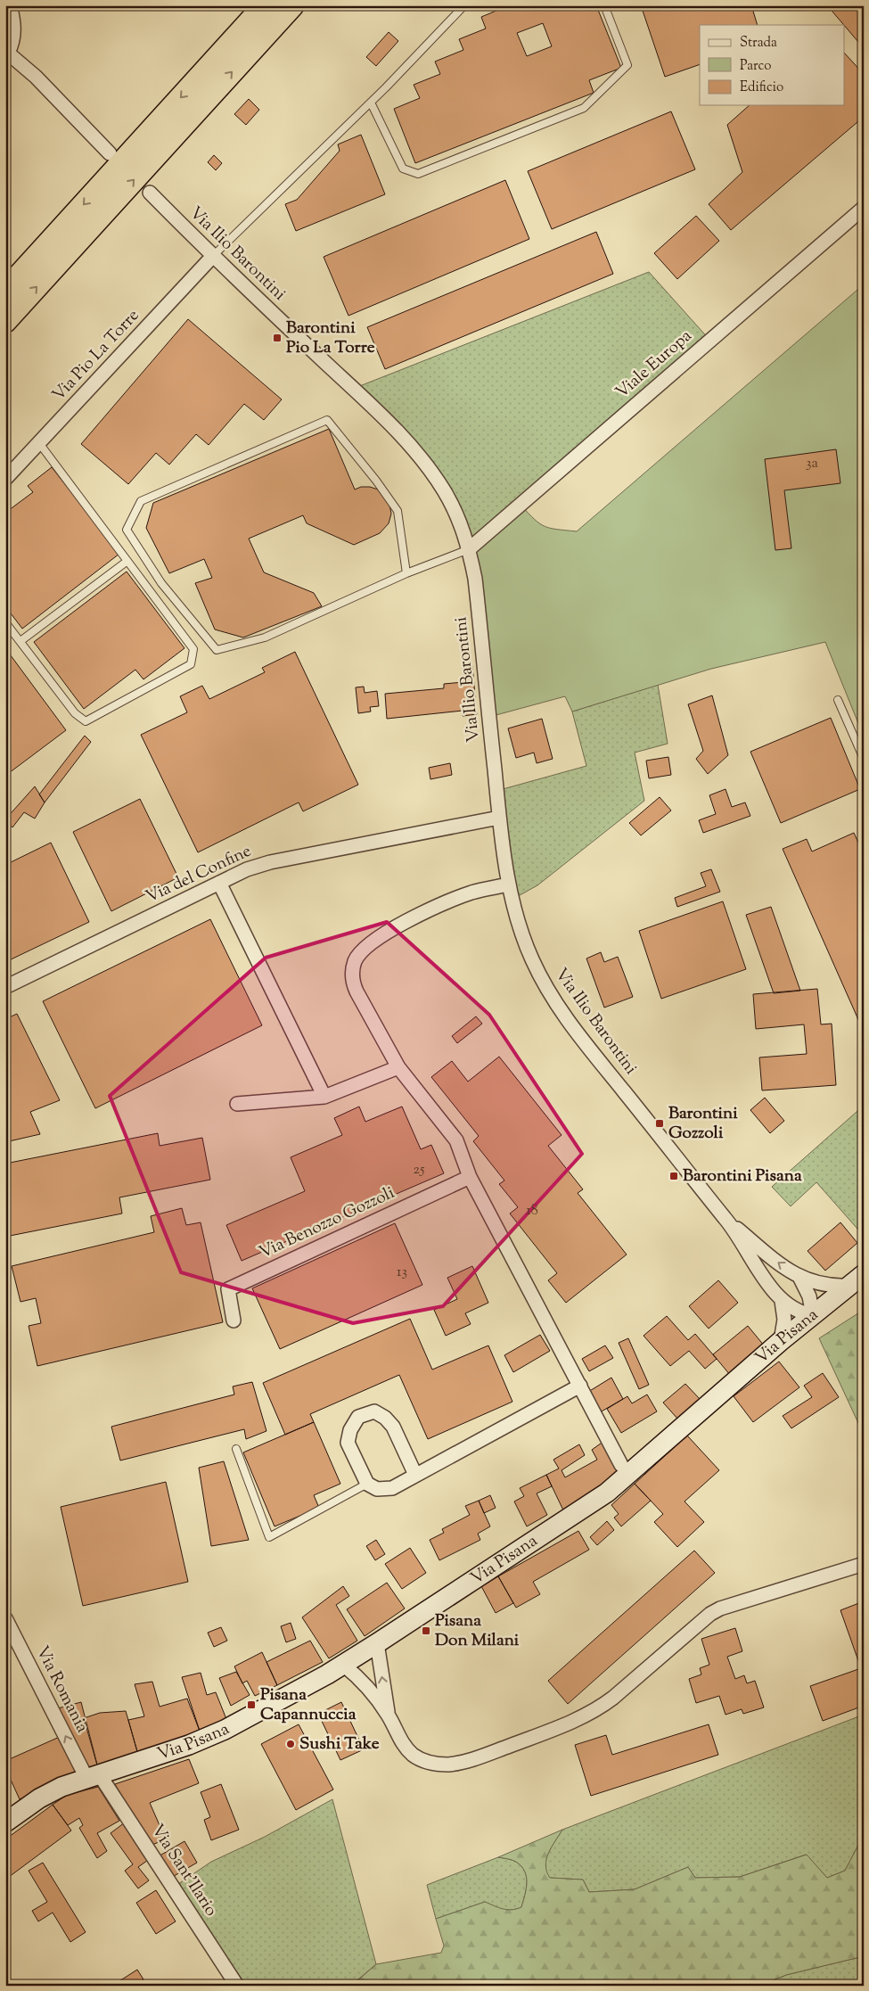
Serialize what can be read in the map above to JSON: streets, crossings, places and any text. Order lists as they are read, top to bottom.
{
  "streets": {
    "main road": ["Via Pisana"],
    "street": [
      "Via Ilio Barontini",
      "Via Pio La Torre",
      "Viale Europa",
      "Via del Confine",
      "Via Benozzo Gozzoli",
      "Via Romania",
      "Via Sant'Ilario"
    ]
  },
  "crossings": [
    ["Via Ilio Barontini", "Via Pio La Torre"],
    ["Via Ilio Barontini", "Viale Europa"],
    ["Via Ilio Barontini", "Via del Confine"],
    ["Via Ilio Barontini", "Via Pisana"],
    ["Via Pisana", "Via Romania"],
    ["Via Pisana", "Via Sant'Ilario"],
    ["Via Romania", "Via Sant'Ilario"]
  ],
  "one_way": ["Via Romania"],
  "places": {
    "transit": [
      "Barontini Pio La Torre",
      "Barontini Gozzoli",
      "Barontini Pisana",
      "Pisana Don Milani",
      "Pisana Capannuccia"
    ],
    "other": ["Sushi Take"]
  },
  "house_numbers": [
    "3a",
    "25",
    "18",
    "13"
  ],
  "legend": ["Strada", "Parco", "Edificio"]
}
